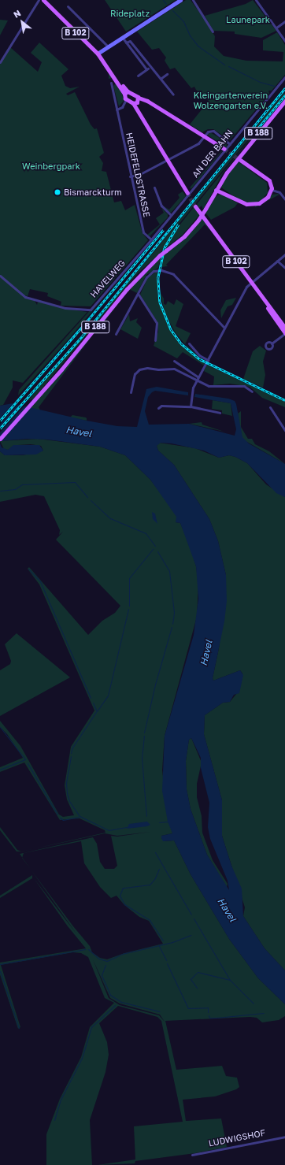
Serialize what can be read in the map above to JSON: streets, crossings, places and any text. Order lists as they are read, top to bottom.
{
  "streets": {
    "main road": ["B 102", "B 188"],
    "street": [
      "AN DER BAHN",
      "HEIDEFELDSTRASSE",
      "HAVELWEG",
      "LUDWIGSHOF"
    ]
  },
  "crossings": [
    ["AN DER BAHN", "HEIDEFELDSTRASSE"],
    ["AN DER BAHN", "HAVELWEG"],
    ["HEIDEFELDSTRASSE", "HAVELWEG"]
  ],
  "water": ["Havel"],
  "parks": [
    "Rideplatz",
    "Launepark",
    "Kleingartenverein Wolzengarten e.V.",
    "Weinbergpark"
  ],
  "places": ["Bismarckturm"],
  "north": "top left"
}
